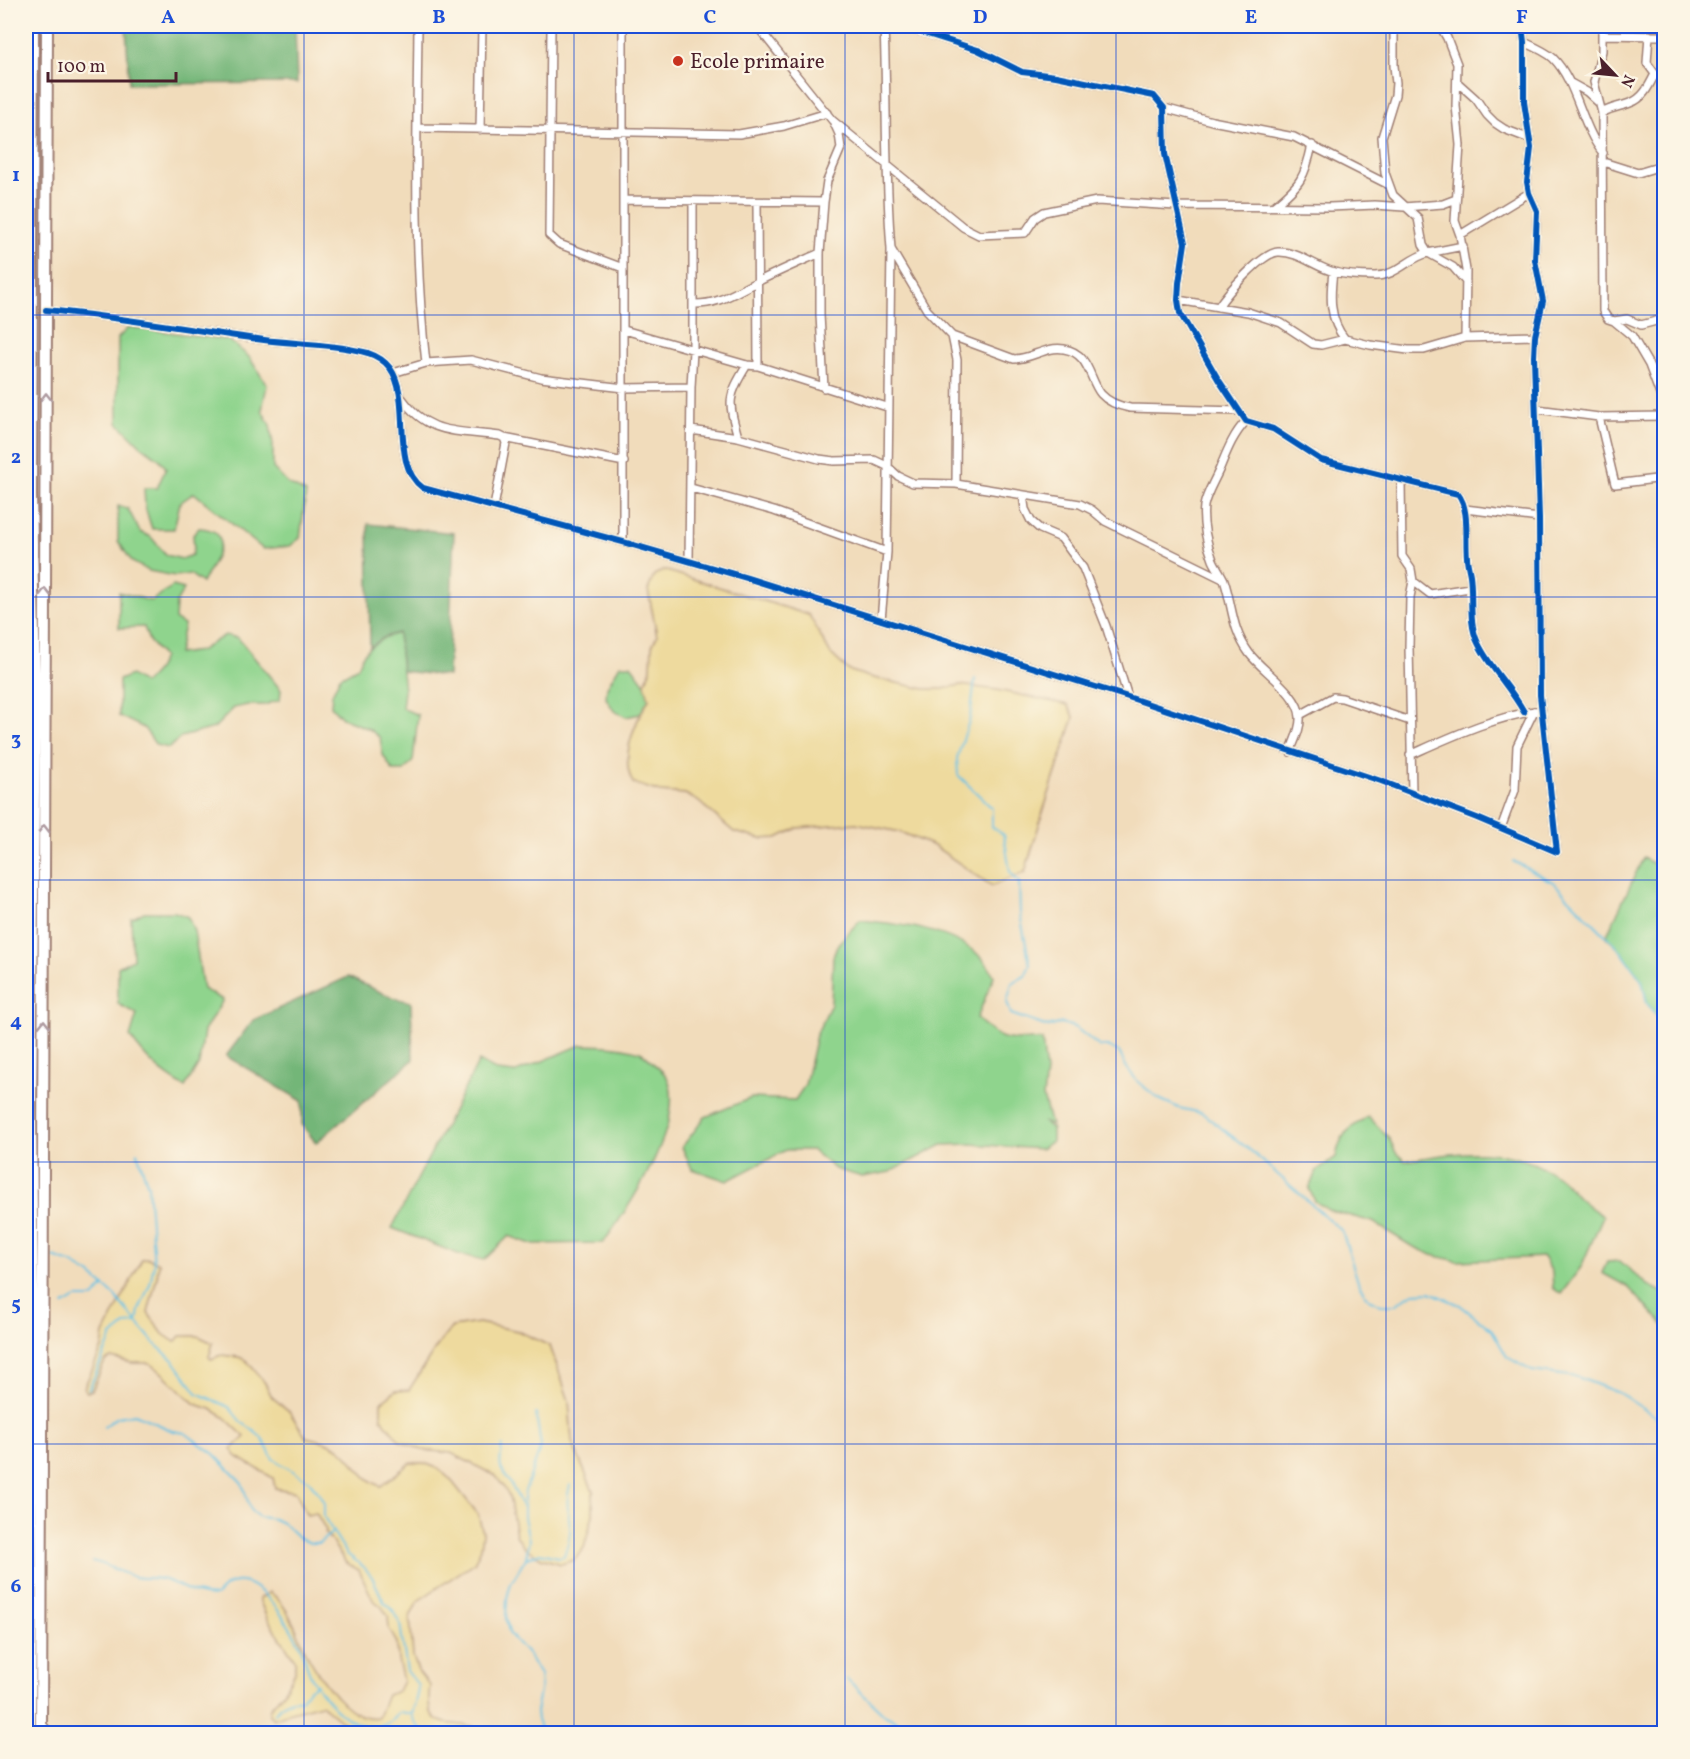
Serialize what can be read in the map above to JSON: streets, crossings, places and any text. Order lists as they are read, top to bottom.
{
  "places": ["Ecole primaire"],
  "scale_bar": "100 m",
  "north": "bottom right",
  "grid": {
    "columns": [
      "A",
      "B",
      "C",
      "D",
      "E",
      "F"
    ],
    "rows": [
      "1",
      "2",
      "3",
      "4",
      "5",
      "6"
    ]
  }
}
